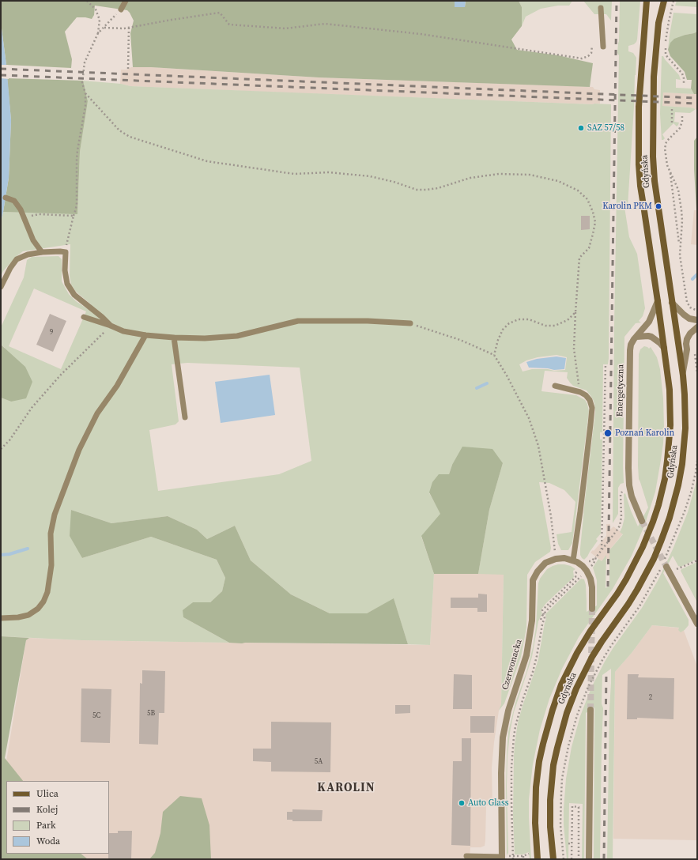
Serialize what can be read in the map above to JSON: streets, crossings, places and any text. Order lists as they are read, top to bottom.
{
  "streets": {
    "main road": ["Gdyńska"],
    "street": ["Energetyczna", "Czerwonacka"]
  },
  "crossings": [
    ["Gdyńska", "Energetyczna"]
  ],
  "districts": ["KAROLIN"],
  "places": [
    "SAZ 57/58",
    "Karolin PKM",
    "Poznań Karolin",
    "Auto Glass"
  ],
  "house_numbers": [
    "9",
    "2",
    "5B",
    "5C",
    "5A"
  ],
  "legend": [
    "Ulica",
    "Kolej",
    "Park",
    "Woda"
  ]
}
